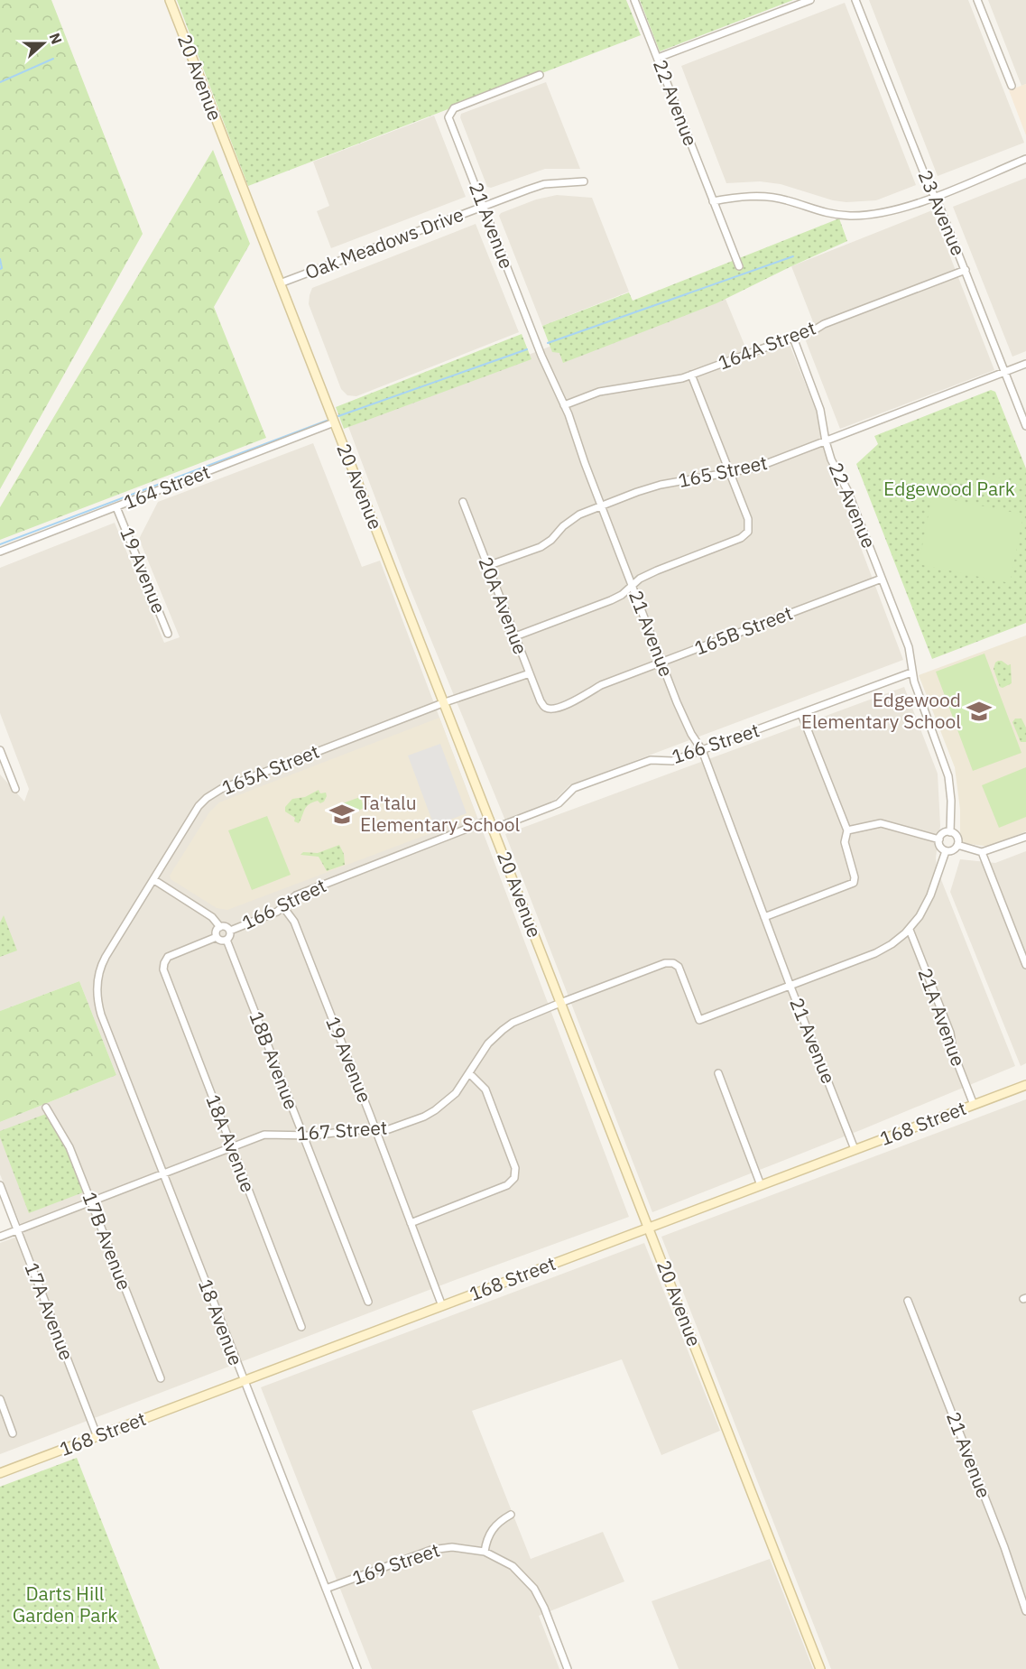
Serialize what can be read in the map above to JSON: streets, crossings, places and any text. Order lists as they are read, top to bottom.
{
  "streets": {
    "street": [
      "20 Avenue",
      "22 Avenue",
      "23 Avenue",
      "21 Avenue",
      "Oak Meadows Drive",
      "164A Street",
      "165 Street",
      "164 Street",
      "19 Avenue",
      "20A Avenue",
      "165B Street",
      "166 Street",
      "165A Street",
      "21A Avenue",
      "18B Avenue",
      "168 Street",
      "167 Street",
      "18A Avenue",
      "17B Avenue",
      "17A Avenue",
      "18 Avenue",
      "169 Street"
    ]
  },
  "crossings": [
    ["20 Avenue", "Oak Meadows Drive"],
    ["20 Avenue", "164 Street"],
    ["20 Avenue", "166 Street"],
    ["20 Avenue", "165A Street"],
    ["20 Avenue", "168 Street"],
    ["20 Avenue", "167 Street"],
    ["22 Avenue", "164A Street"],
    ["22 Avenue", "165 Street"],
    ["22 Avenue", "165B Street"],
    ["22 Avenue", "166 Street"],
    ["23 Avenue", "164A Street"],
    ["23 Avenue", "165 Street"],
    ["21 Avenue", "Oak Meadows Drive"],
    ["21 Avenue", "164A Street"],
    ["21 Avenue", "165 Street"],
    ["21 Avenue", "165B Street"],
    ["21 Avenue", "166 Street"],
    ["21 Avenue", "168 Street"],
    ["21 Avenue", "167 Street"],
    ["165 Street", "20A Avenue"],
    ["164 Street", "19 Avenue"],
    ["19 Avenue", "166 Street"],
    ["19 Avenue", "168 Street"],
    ["19 Avenue", "167 Street"],
    ["20A Avenue", "165B Street"],
    ["20A Avenue", "165A Street"],
    ["166 Street", "18B Avenue"],
    ["166 Street", "18A Avenue"],
    ["165A Street", "18 Avenue"],
    ["21A Avenue", "168 Street"],
    ["18B Avenue", "167 Street"],
    ["18B Avenue", "18A Avenue"],
    ["168 Street", "17A Avenue"],
    ["168 Street", "18 Avenue"],
    ["167 Street", "18A Avenue"],
    ["167 Street", "17B Avenue"],
    ["167 Street", "17A Avenue"],
    ["167 Street", "18 Avenue"],
    ["18 Avenue", "169 Street"]
  ],
  "parks": ["Edgewood Park", "Darts Hill Garden Park"],
  "places": {
    "school or university": ["Edgewood Elementary School", "Ta'talu Elementary School"]
  },
  "north": "right"
}
